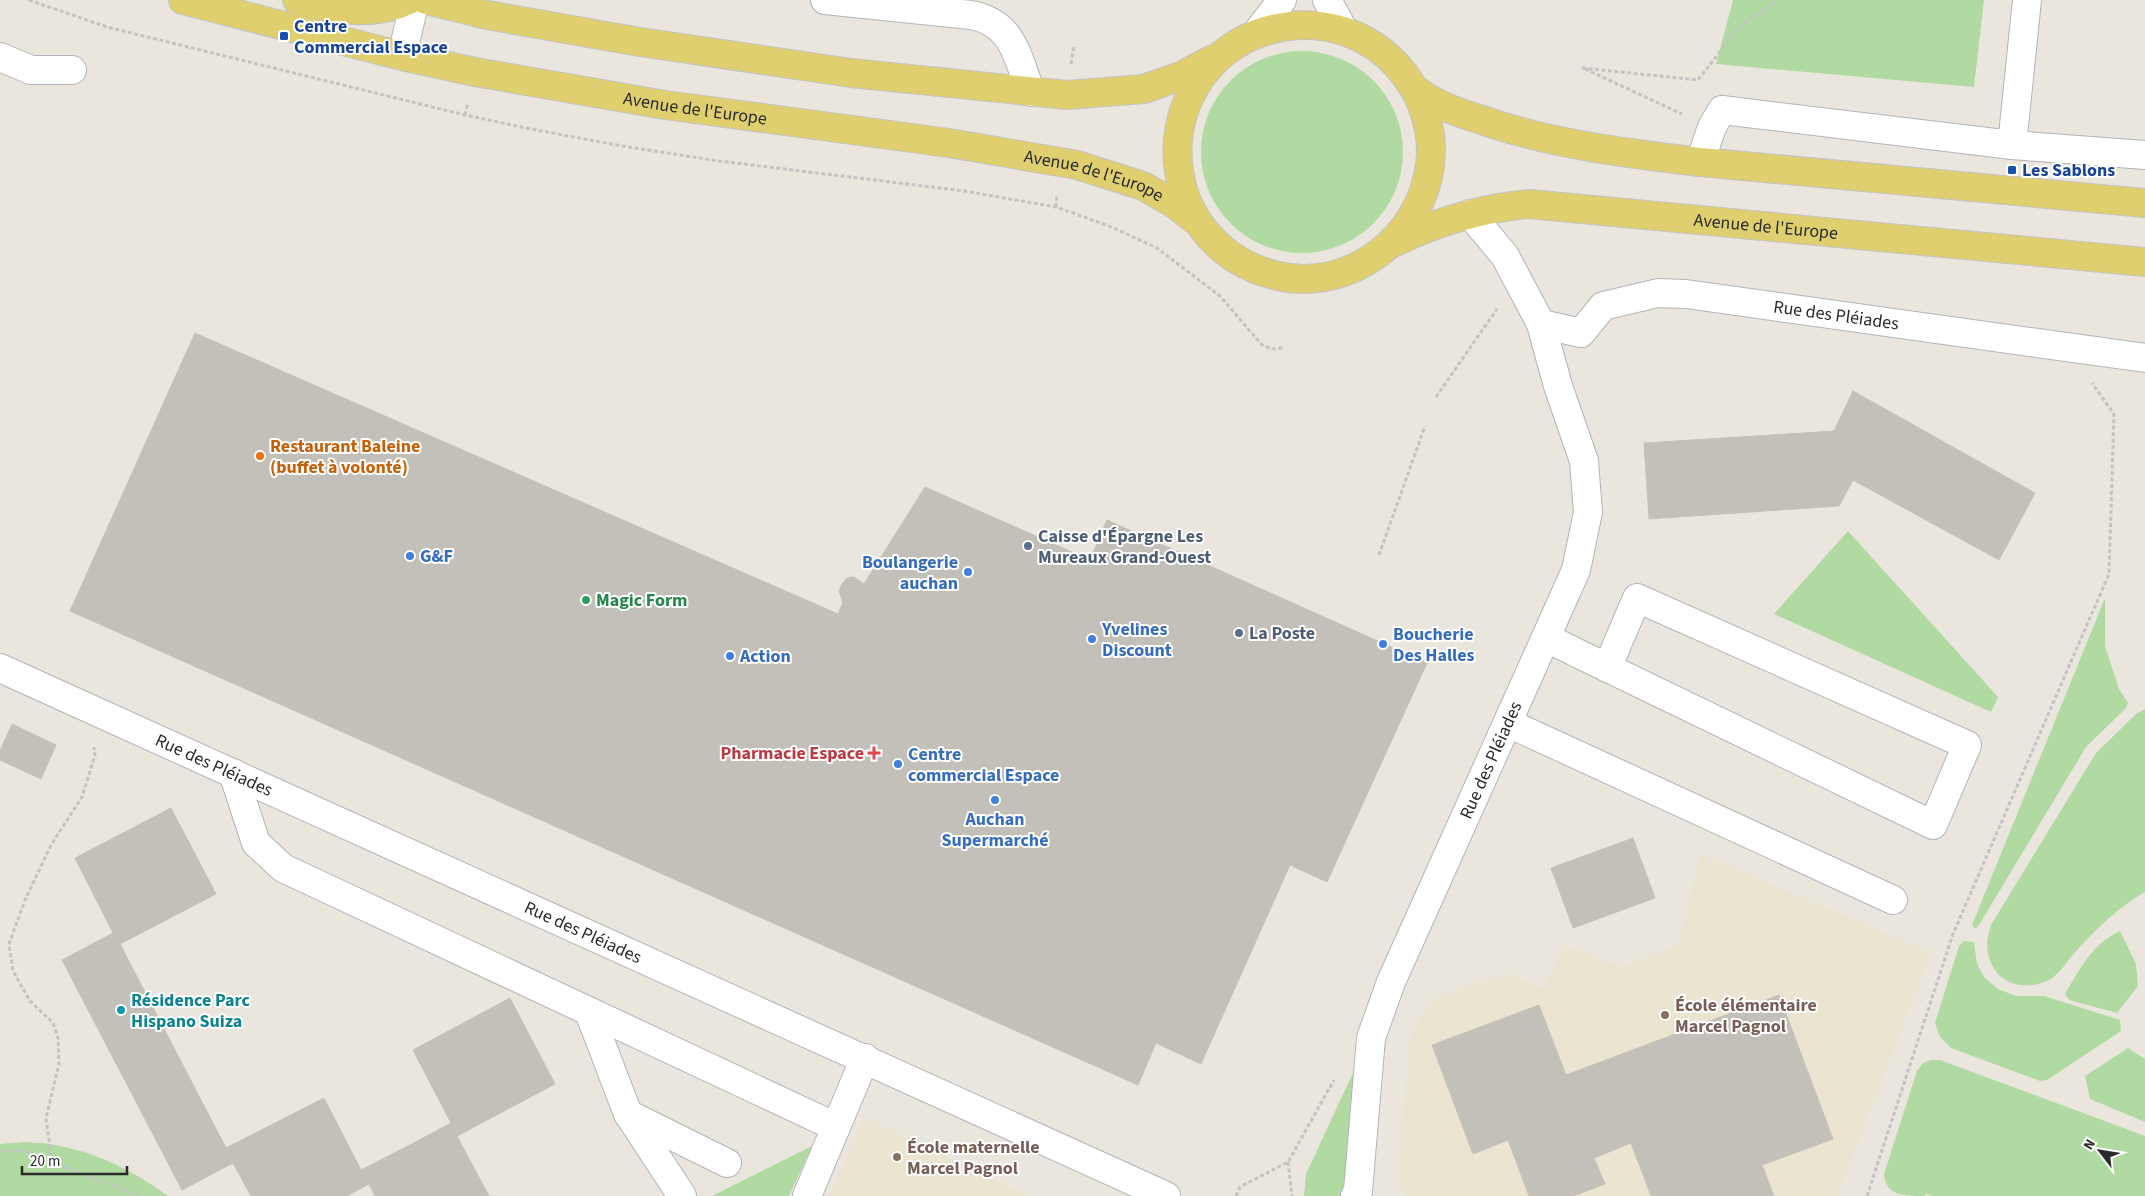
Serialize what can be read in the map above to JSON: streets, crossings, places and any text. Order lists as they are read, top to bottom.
{
  "streets": {
    "main road": ["Avenue de l'Europe"],
    "street": ["Rue des Pléiades"]
  },
  "crossings": [
    ["Avenue de l'Europe", "Rue des Pléiades"]
  ],
  "places": {
    "transit": ["Centre Commercial Espace", "Les Sablons"],
    "other": [
      "Restaurant Baleine (buffet à volonté)",
      "Caisse d'Épargne Les Mureaux Grand-Ouest",
      "G&F",
      "Boulangerie auchan",
      "Magic Form",
      "La Poste",
      "Yvelines Discount",
      "Boucherie Des Halles",
      "Action",
      "Centre commercial Espace",
      "Auchan Supermarché",
      "Résidence Parc Hispano Suiza",
      "École élémentaire Marcel Pagnol",
      "École maternelle Marcel Pagnol"
    ],
    "health": ["Pharmacie Espace"]
  },
  "scale_bar": "20 m",
  "north": "top left"
}
